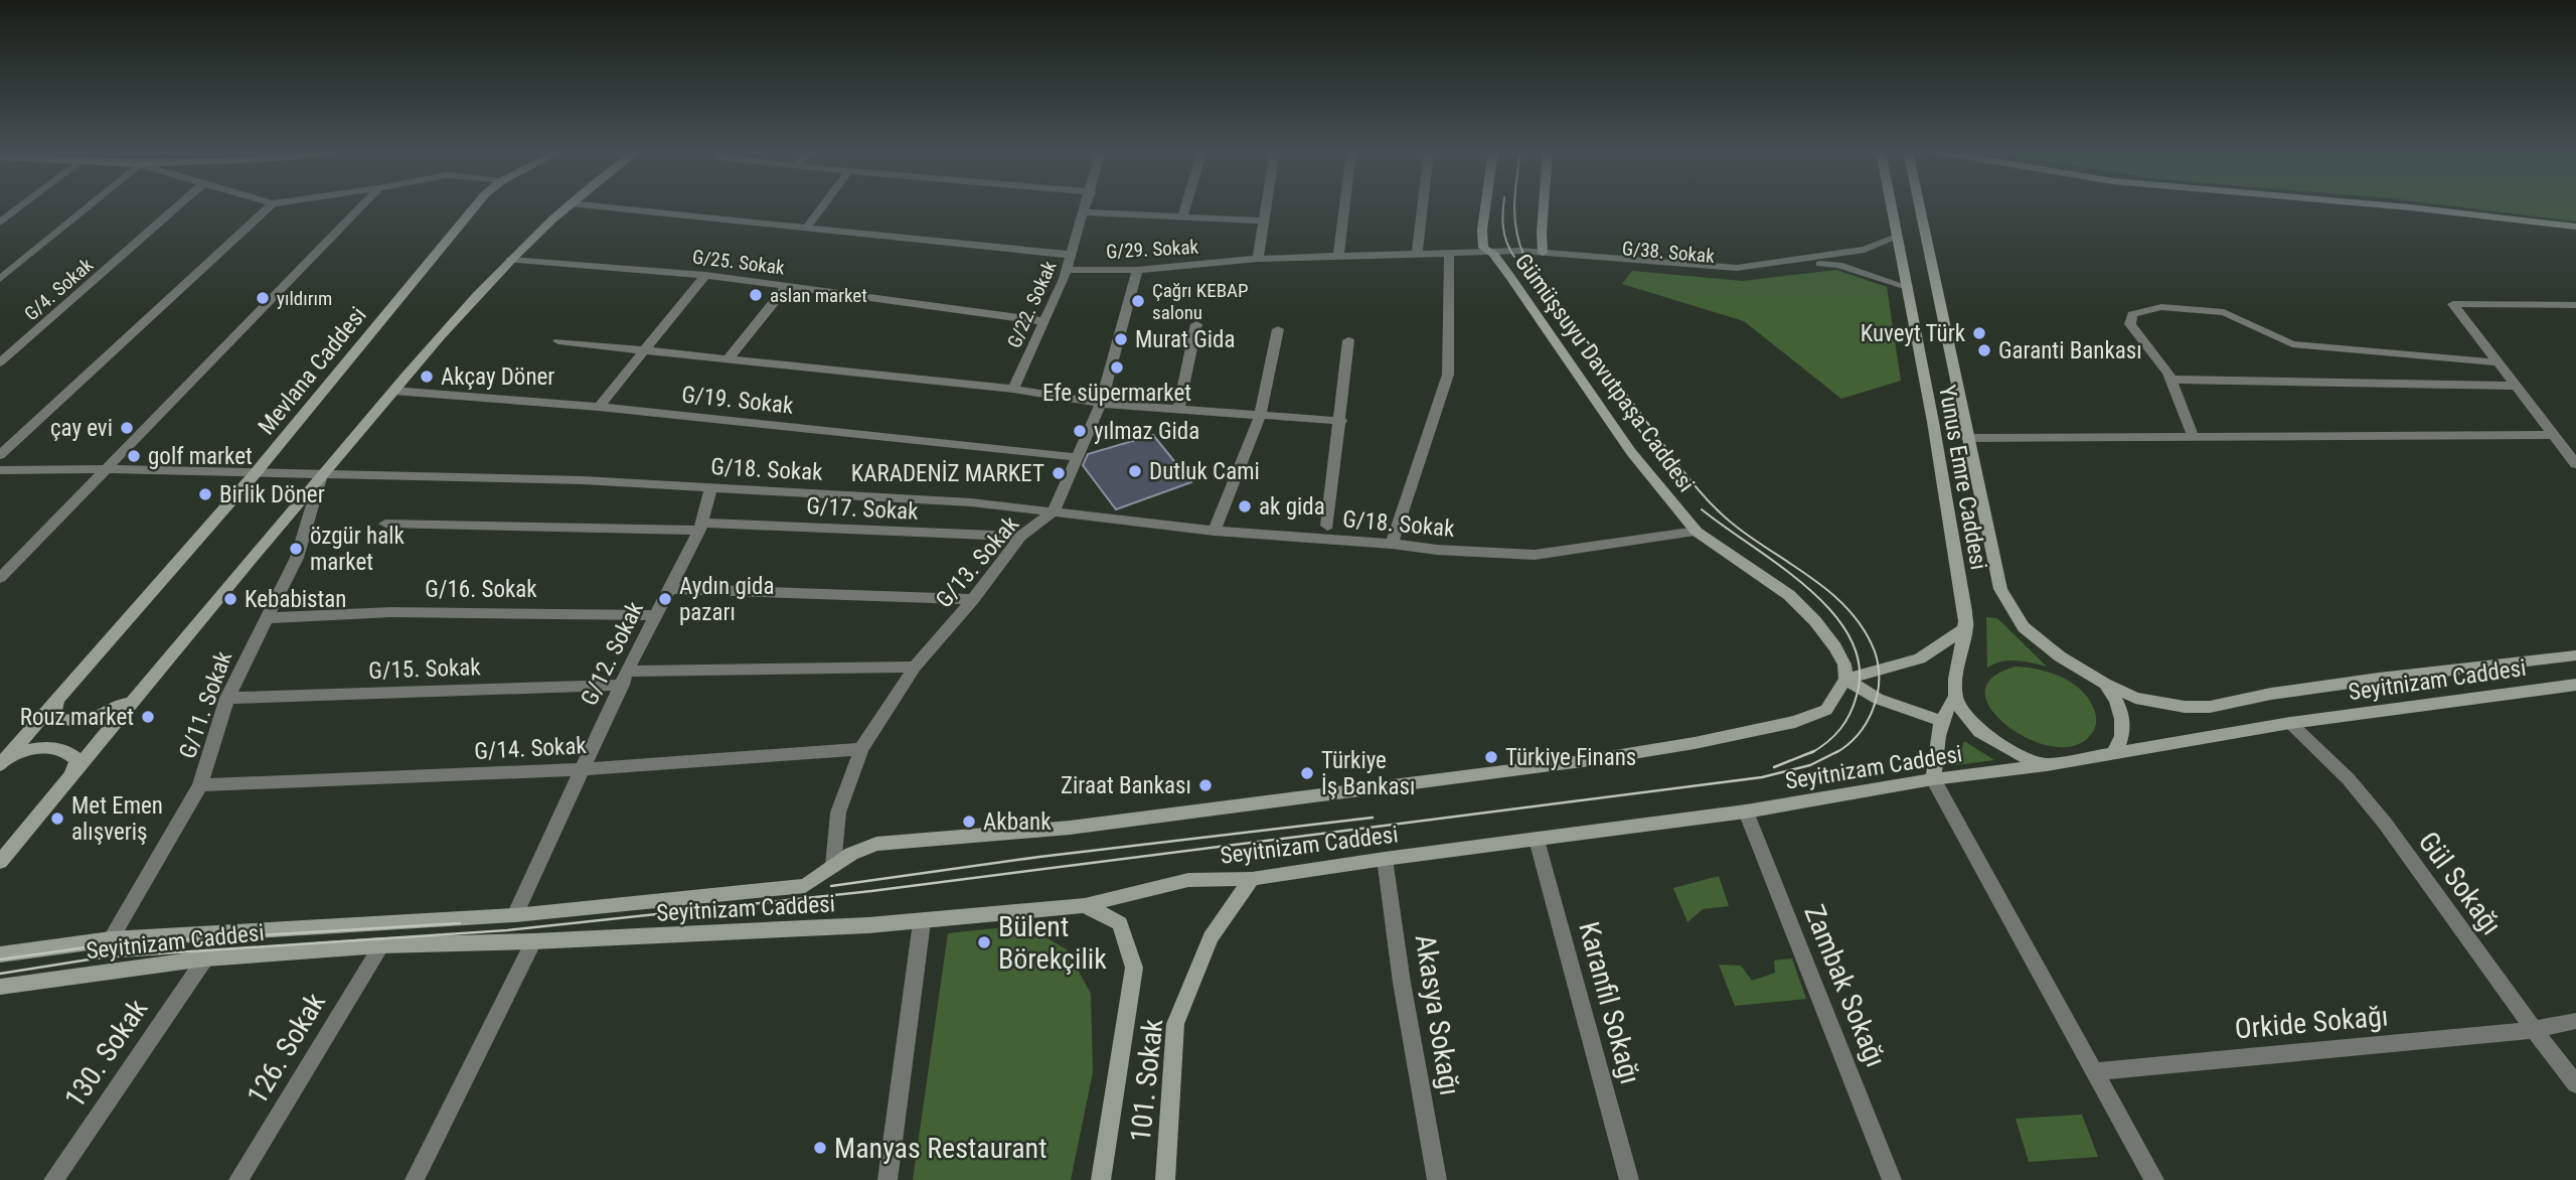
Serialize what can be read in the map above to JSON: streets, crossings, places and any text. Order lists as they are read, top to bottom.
{
  "streets": {
    "main road": [
      "Mevlana Caddesi",
      "Gümüşsuyu Davutpaşa Caddesi",
      "Yunus Emre Caddesi",
      "Seyitnizam Caddesi",
      "101. Sokak"
    ],
    "street": [
      "G/29. Sokak",
      "G/38. Sokak",
      "G/25. Sokak",
      "G/4. Sokak",
      "G/22. Sokak",
      "G/19. Sokak",
      "G/18. Sokak",
      "G/17. Sokak",
      "G/13. Sokak",
      "G/16. Sokak",
      "G/12. Sokak",
      "G/15. Sokak",
      "G/11. Sokak",
      "G/14. Sokak",
      "Gül Sokağı",
      "Zambak Sokağı",
      "Karanfil Sokağı",
      "Akasya Sokağı",
      "Orkide Sokağı",
      "126. Sokak",
      "130. Sokak"
    ]
  },
  "crossings": [
    ["G/29. Sokak", "G/38. Sokak"],
    ["G/29. Sokak", "G/22. Sokak"],
    ["G/29. Sokak", "Gümüşsuyu Davutpaşa Caddesi"],
    ["G/29. Sokak", "G/13. Sokak"],
    ["G/38. Sokak", "Gümüşsuyu Davutpaşa Caddesi"],
    ["G/38. Sokak", "Yunus Emre Caddesi"],
    ["G/25. Sokak", "G/22. Sokak"],
    ["Mevlana Caddesi", "G/18. Sokak"],
    ["Gümüşsuyu Davutpaşa Caddesi", "G/18. Sokak"],
    ["Gümüşsuyu Davutpaşa Caddesi", "Seyitnizam Caddesi"],
    ["G/19. Sokak", "G/13. Sokak"],
    ["G/18. Sokak", "G/13. Sokak"],
    ["G/18. Sokak", "G/12. Sokak"],
    ["G/18. Sokak", "G/11. Sokak"],
    ["Yunus Emre Caddesi", "Seyitnizam Caddesi"],
    ["G/17. Sokak", "G/13. Sokak"],
    ["G/17. Sokak", "G/12. Sokak"],
    ["G/13. Sokak", "G/15. Sokak"],
    ["G/13. Sokak", "Seyitnizam Caddesi"],
    ["G/13. Sokak", "G/14. Sokak"],
    ["G/16. Sokak", "G/12. Sokak"],
    ["G/16. Sokak", "G/11. Sokak"],
    ["G/12. Sokak", "G/15. Sokak"],
    ["G/12. Sokak", "Seyitnizam Caddesi"],
    ["G/12. Sokak", "G/14. Sokak"],
    ["G/15. Sokak", "G/11. Sokak"],
    ["Seyitnizam Caddesi", "G/11. Sokak"],
    ["Seyitnizam Caddesi", "Gül Sokağı"],
    ["Seyitnizam Caddesi", "Zambak Sokağı"],
    ["Seyitnizam Caddesi", "Karanfil Sokağı"],
    ["Seyitnizam Caddesi", "Akasya Sokağı"],
    ["Seyitnizam Caddesi", "126. Sokak"],
    ["Seyitnizam Caddesi", "130. Sokak"],
    ["Seyitnizam Caddesi", "101. Sokak"],
    ["G/11. Sokak", "G/14. Sokak"],
    ["Gül Sokağı", "Orkide Sokağı"]
  ],
  "places": [
    "aslan market",
    "yıldırım",
    "Çağrı KEBAP salonu",
    "Kuveyt Türk",
    "Murat Gida",
    "Garanti Bankası",
    "Efe süpermarket",
    "Akçay Döner",
    "çay evi",
    "yılmaz Gida",
    "golf market",
    "Dutluk Cami",
    "KARADENİZ MARKET",
    "Birlik Döner",
    "ak gida",
    "özgür halk market",
    "Kebabistan",
    "Aydın gida pazarı",
    "Rouz market",
    "Türkiye Finans",
    "Türkiye İş Bankası",
    "Ziraat Bankası",
    "Met Emen alışveriş",
    "Akbank",
    "Bülent Börekçilik",
    "Manyas Restaurant"
  ]
}
